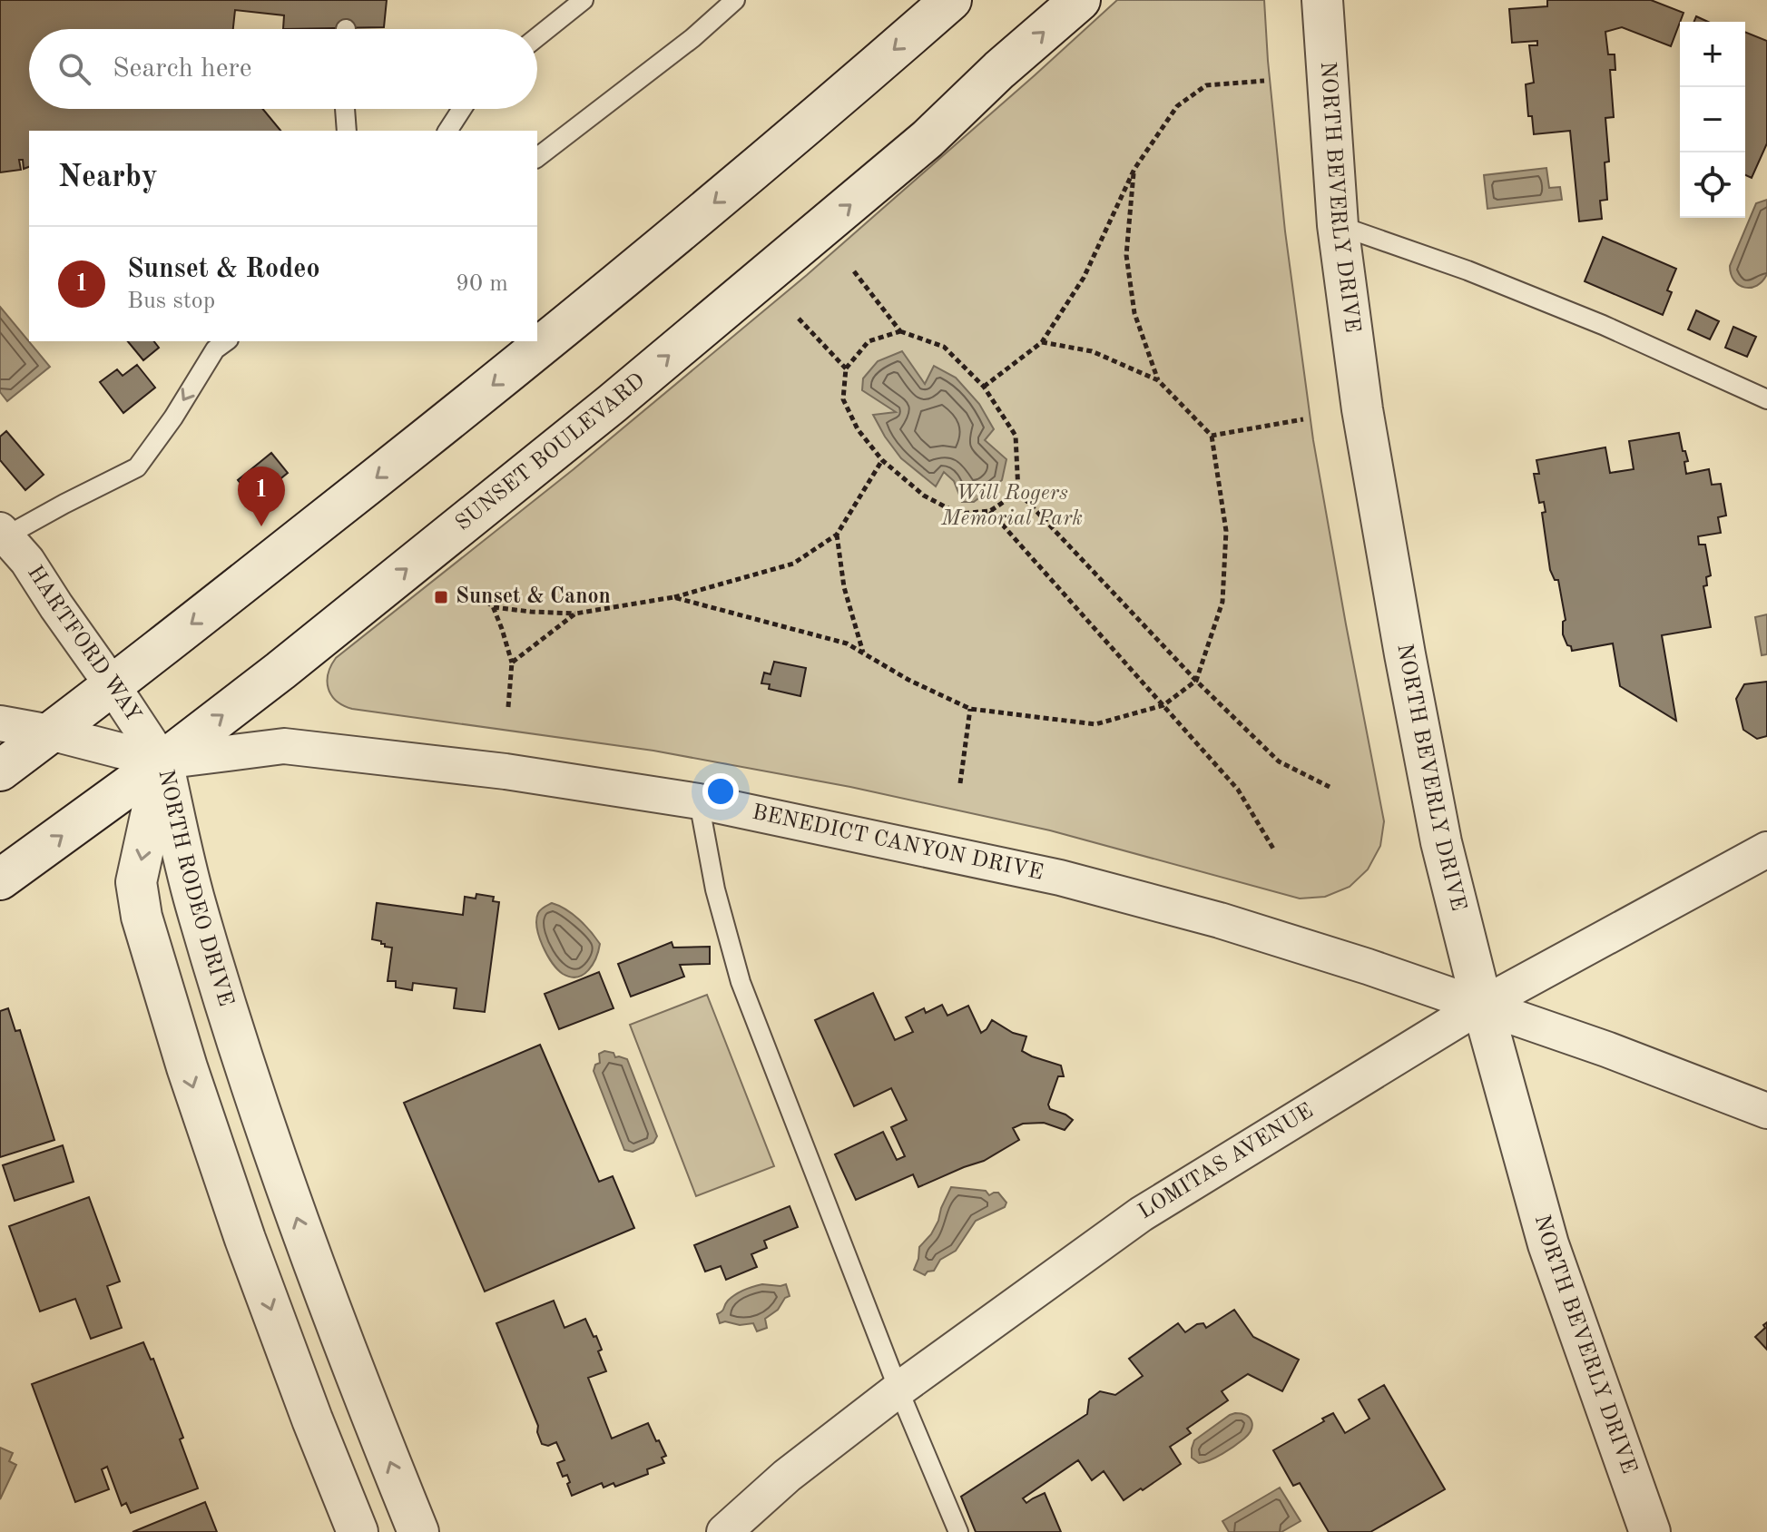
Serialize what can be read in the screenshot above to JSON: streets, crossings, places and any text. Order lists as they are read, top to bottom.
{
  "streets": {
    "street": [
      "NORTH BEVERLY DRIVE",
      "SUNSET BOULEVARD",
      "HARTFORD WAY",
      "BENEDICT CANYON DRIVE",
      "NORTH RODEO DRIVE",
      "LOMITAS AVENUE"
    ]
  },
  "crossings": [
    ["NORTH BEVERLY DRIVE", "BENEDICT CANYON DRIVE"],
    ["NORTH BEVERLY DRIVE", "LOMITAS AVENUE"],
    ["SUNSET BOULEVARD", "HARTFORD WAY"],
    ["SUNSET BOULEVARD", "BENEDICT CANYON DRIVE"],
    ["SUNSET BOULEVARD", "NORTH RODEO DRIVE"],
    ["HARTFORD WAY", "BENEDICT CANYON DRIVE"],
    ["HARTFORD WAY", "NORTH RODEO DRIVE"],
    ["BENEDICT CANYON DRIVE", "NORTH RODEO DRIVE"],
    ["BENEDICT CANYON DRIVE", "LOMITAS AVENUE"]
  ],
  "parks": ["Will Rogers Memorial Park"],
  "places": {
    "transit": ["Sunset & Canon"]
  },
  "page": {
    "map_buttons": ["+", "−"],
    "search": "Search here",
    "heading": "Nearby",
    "list": [
      {
        "mark": "1",
        "name": "Sunset & Rodeo",
        "note": "Bus stop",
        "value": "90 m"
      }
    ],
    "pins": "1"
  }
}
